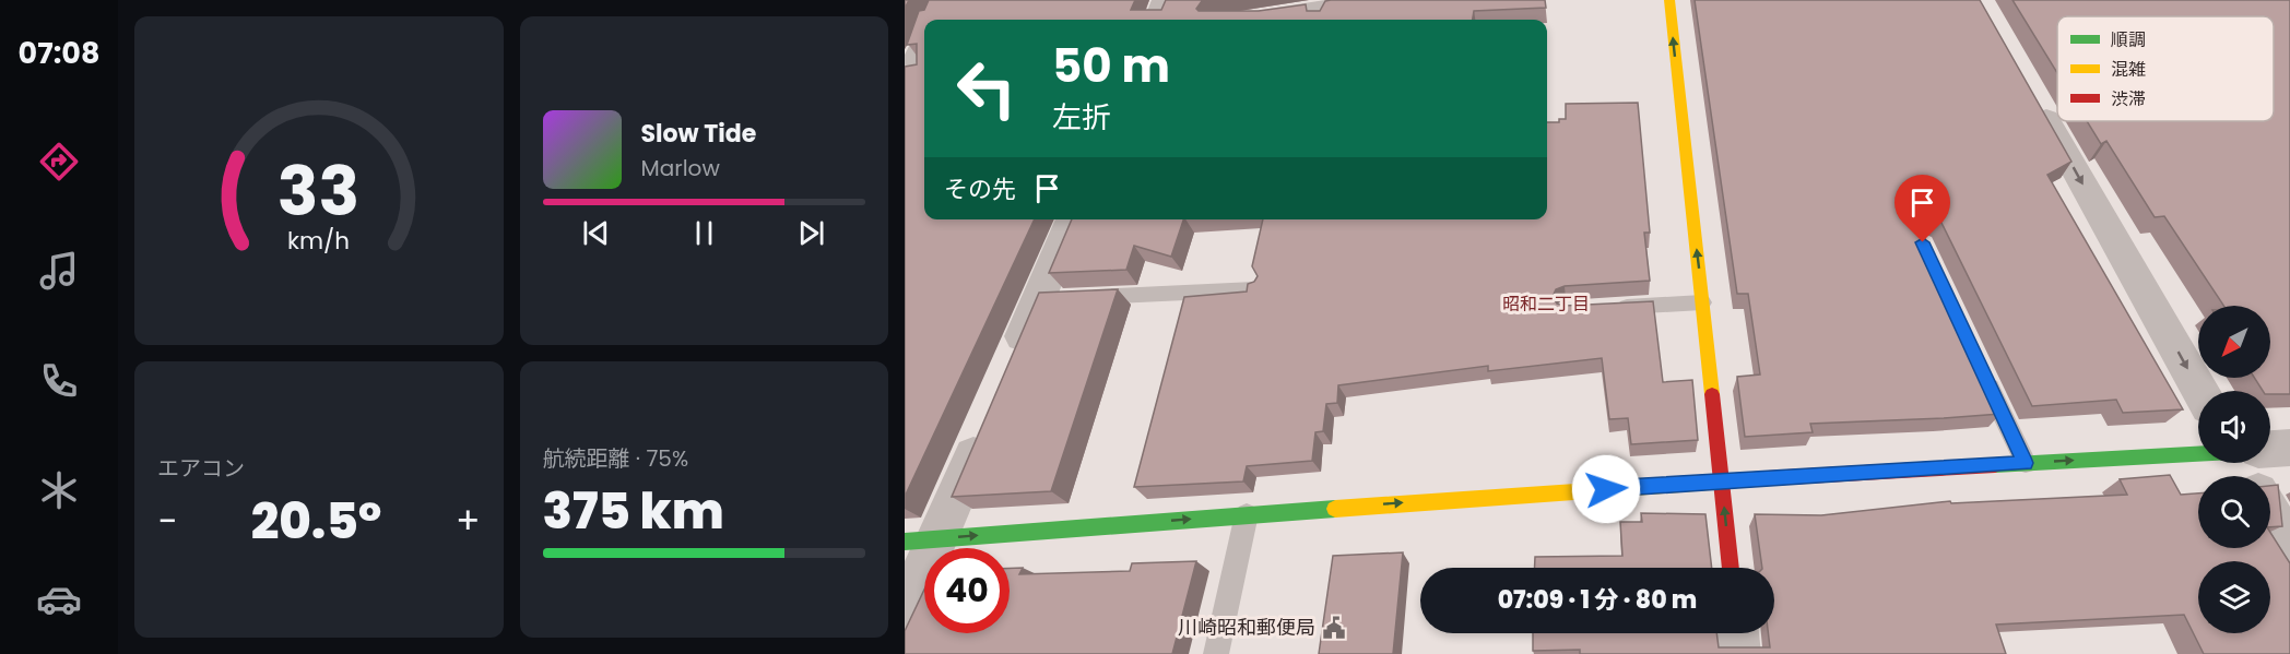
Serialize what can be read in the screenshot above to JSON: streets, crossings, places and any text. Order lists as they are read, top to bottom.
{
  "districts": ["昭和二丁目"],
  "places": {
    "public building": ["川崎昭和郵便局"]
  },
  "legend": ["順調", "混雑", "渋滞"],
  "north": "bottom left",
  "page": {
    "tabs": "07:08",
    "turn": ["50 m", "左折"],
    "song": ["Slow Tide", "Marlow"],
    "then": "その先",
    "tile": [
      "エアコン",
      ["航続距離 · 75%", "375 km"]
    ],
    "heat": ["−", "20.5°", "+"],
    "limit": "40",
    "trip": "07:09 · 1 分 · 80 m",
    "gauge": ["33", "km/h"]
  }
}
